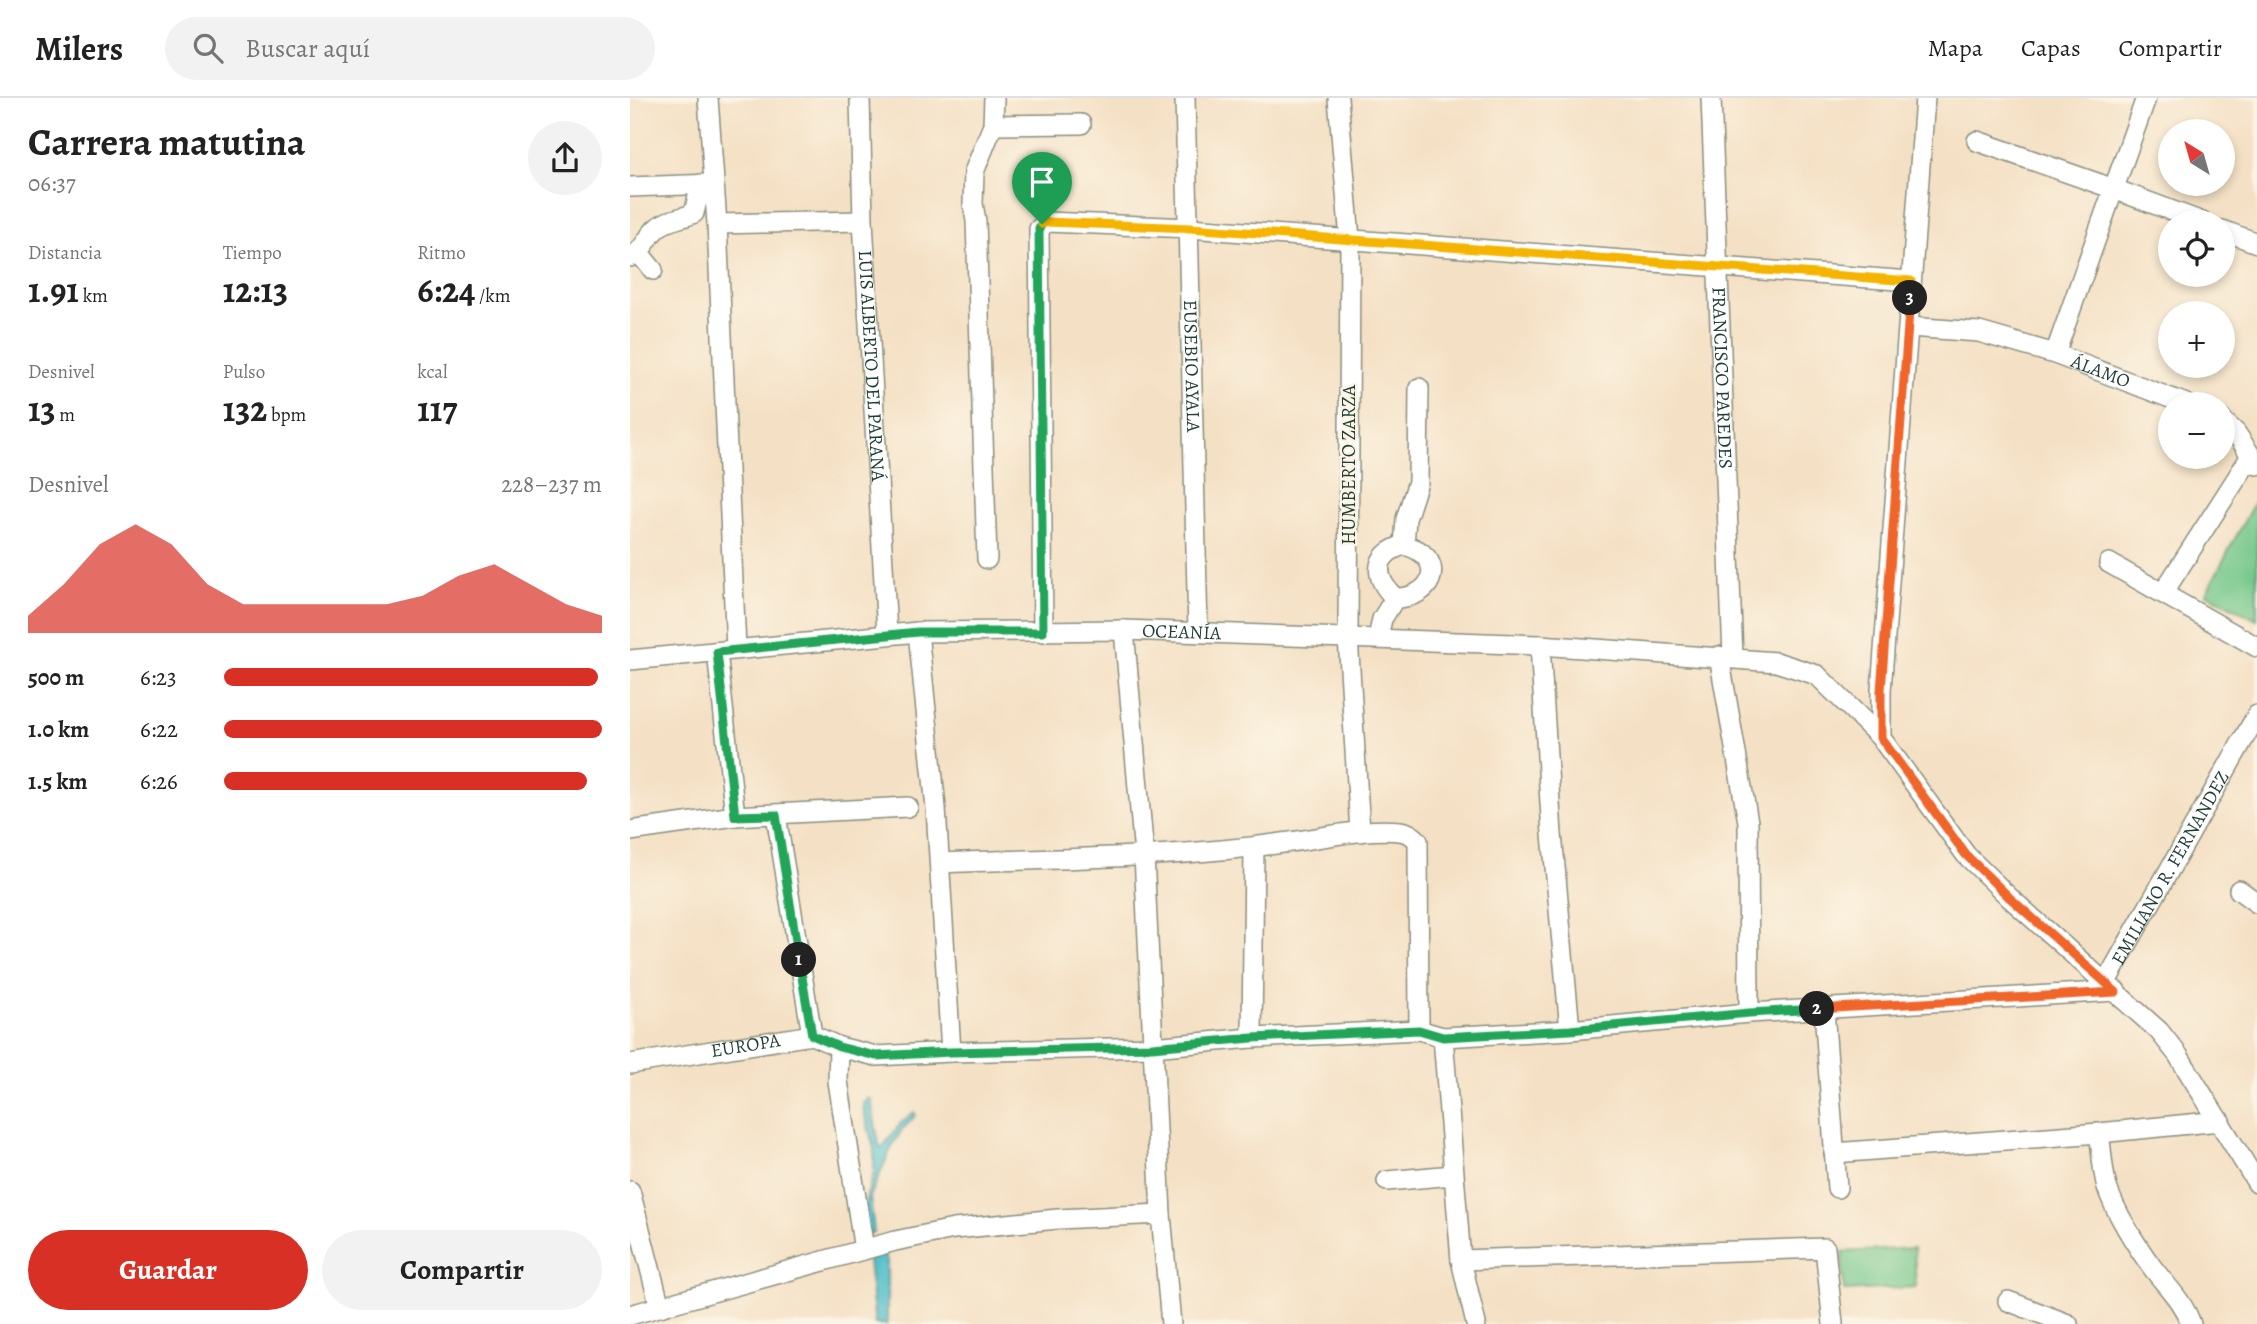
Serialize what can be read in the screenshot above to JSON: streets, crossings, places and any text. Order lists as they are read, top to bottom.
{
  "streets": {
    "street": [
      "EUSEBIO AYALA",
      "LUIS ALBERTO DEL PARANÁ",
      "ÁLAMO",
      "FRANCISCO PAREDES",
      "HUMBERTO ZARZA",
      "OCEANÍA",
      "EMILIANO R. FERNANDEZ",
      "EUROPA"
    ]
  },
  "crossings": [
    ["EUSEBIO AYALA", "OCEANÍA"],
    ["LUIS ALBERTO DEL PARANÁ", "OCEANÍA"],
    ["FRANCISCO PAREDES", "OCEANÍA"],
    ["HUMBERTO ZARZA", "OCEANÍA"],
    ["OCEANÍA", "EMILIANO R. FERNANDEZ"]
  ],
  "north": "top left",
  "page": {
    "header": "Milers",
    "search": "Buscar aquí",
    "nav": ["Mapa", "Capas", "Compartir"],
    "heading": ["Carrera matutina", "06:37"],
    "map_buttons": ["+", "−"],
    "stats": [
      ["Distancia", "1.91 km"],
      ["Tiempo", "12:13"],
      ["Ritmo", "6:24 /km"],
      ["Desnivel", "13 m"],
      ["Pulso", "132 bpm"],
      ["kcal", "117"]
    ],
    "pins": ["3", "1", "2"],
    "chart": ["Desnivel", "228–237 m"],
    "list": [
      {
        "name": "500 m",
        "note": "6:23"
      },
      {
        "name": "1.0 km",
        "note": "6:22"
      },
      {
        "name": "1.5 km",
        "note": "6:26"
      }
    ],
    "buttons": ["Guardar", "Compartir"]
  }
}
